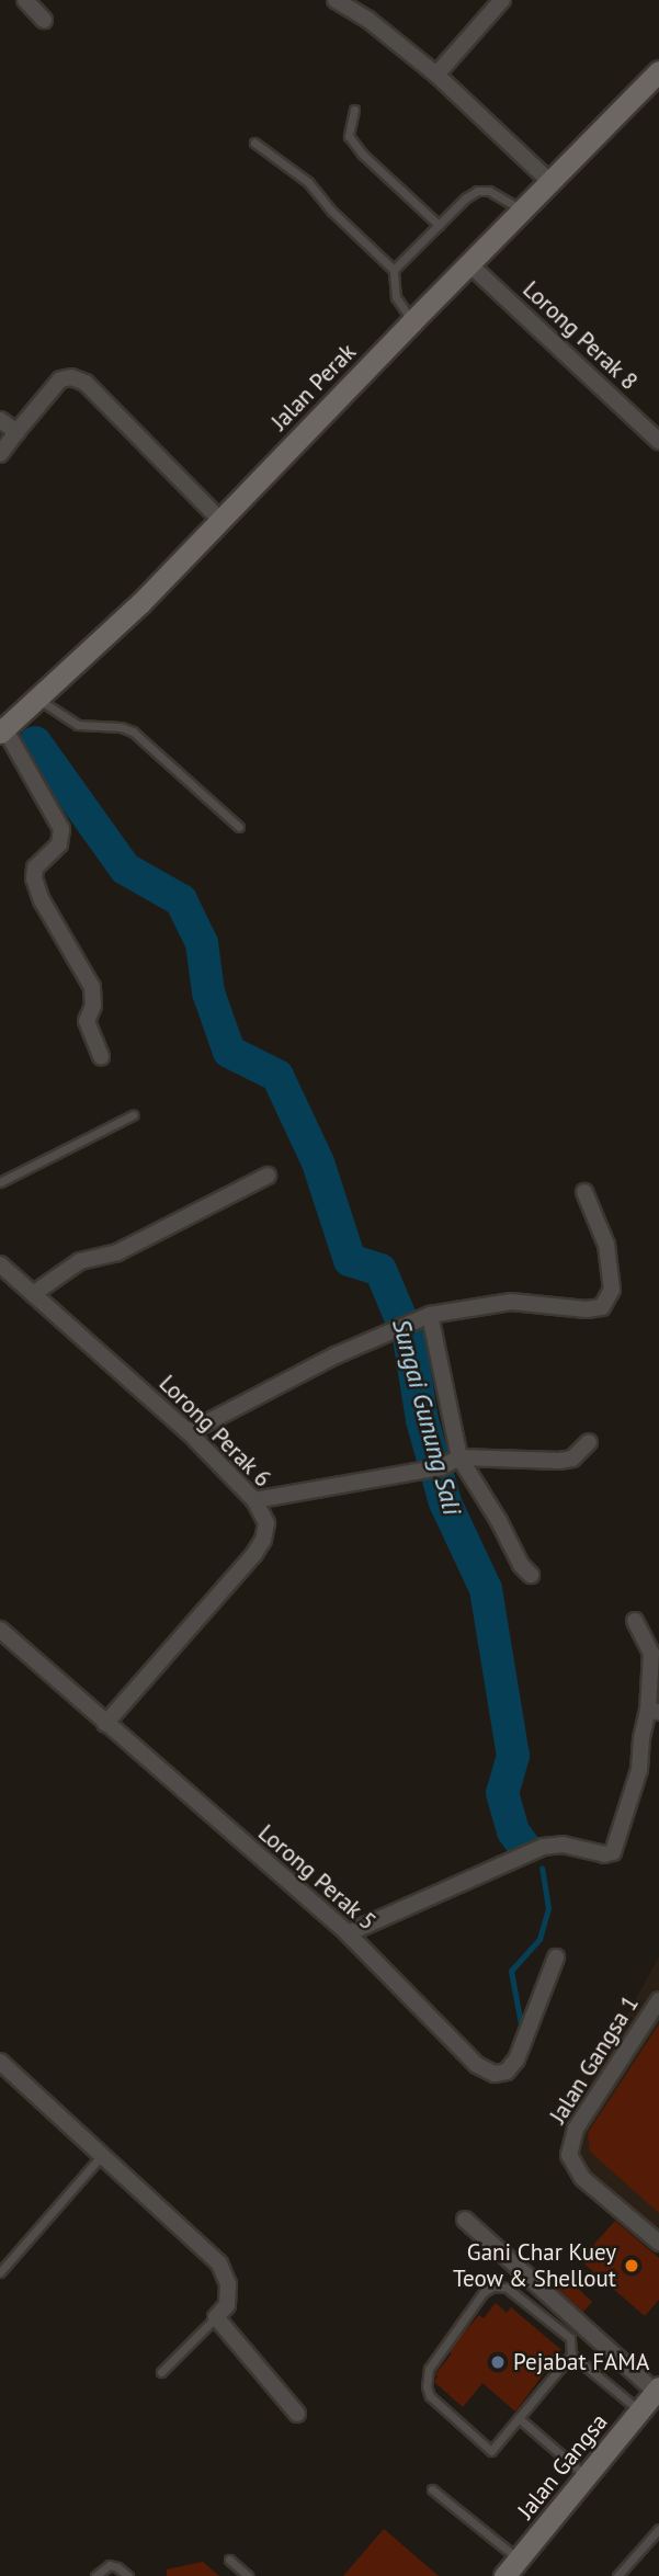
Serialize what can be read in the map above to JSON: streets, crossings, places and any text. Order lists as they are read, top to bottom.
{
  "streets": {
    "street": [
      "Lorong Perak 8",
      "Jalan Perak",
      "Lorong Perak 6",
      "Lorong Perak 5",
      "Jalan Gangsa 1",
      "Jalan Gangsa"
    ]
  },
  "crossings": [
    ["Lorong Perak 8", "Jalan Perak"],
    ["Lorong Perak 6", "Lorong Perak 5"]
  ],
  "water": ["Sungai Gunung Sali"],
  "places": ["Gani Char Kuey Teow & Shellout", "Pejabat FAMA"]
}
